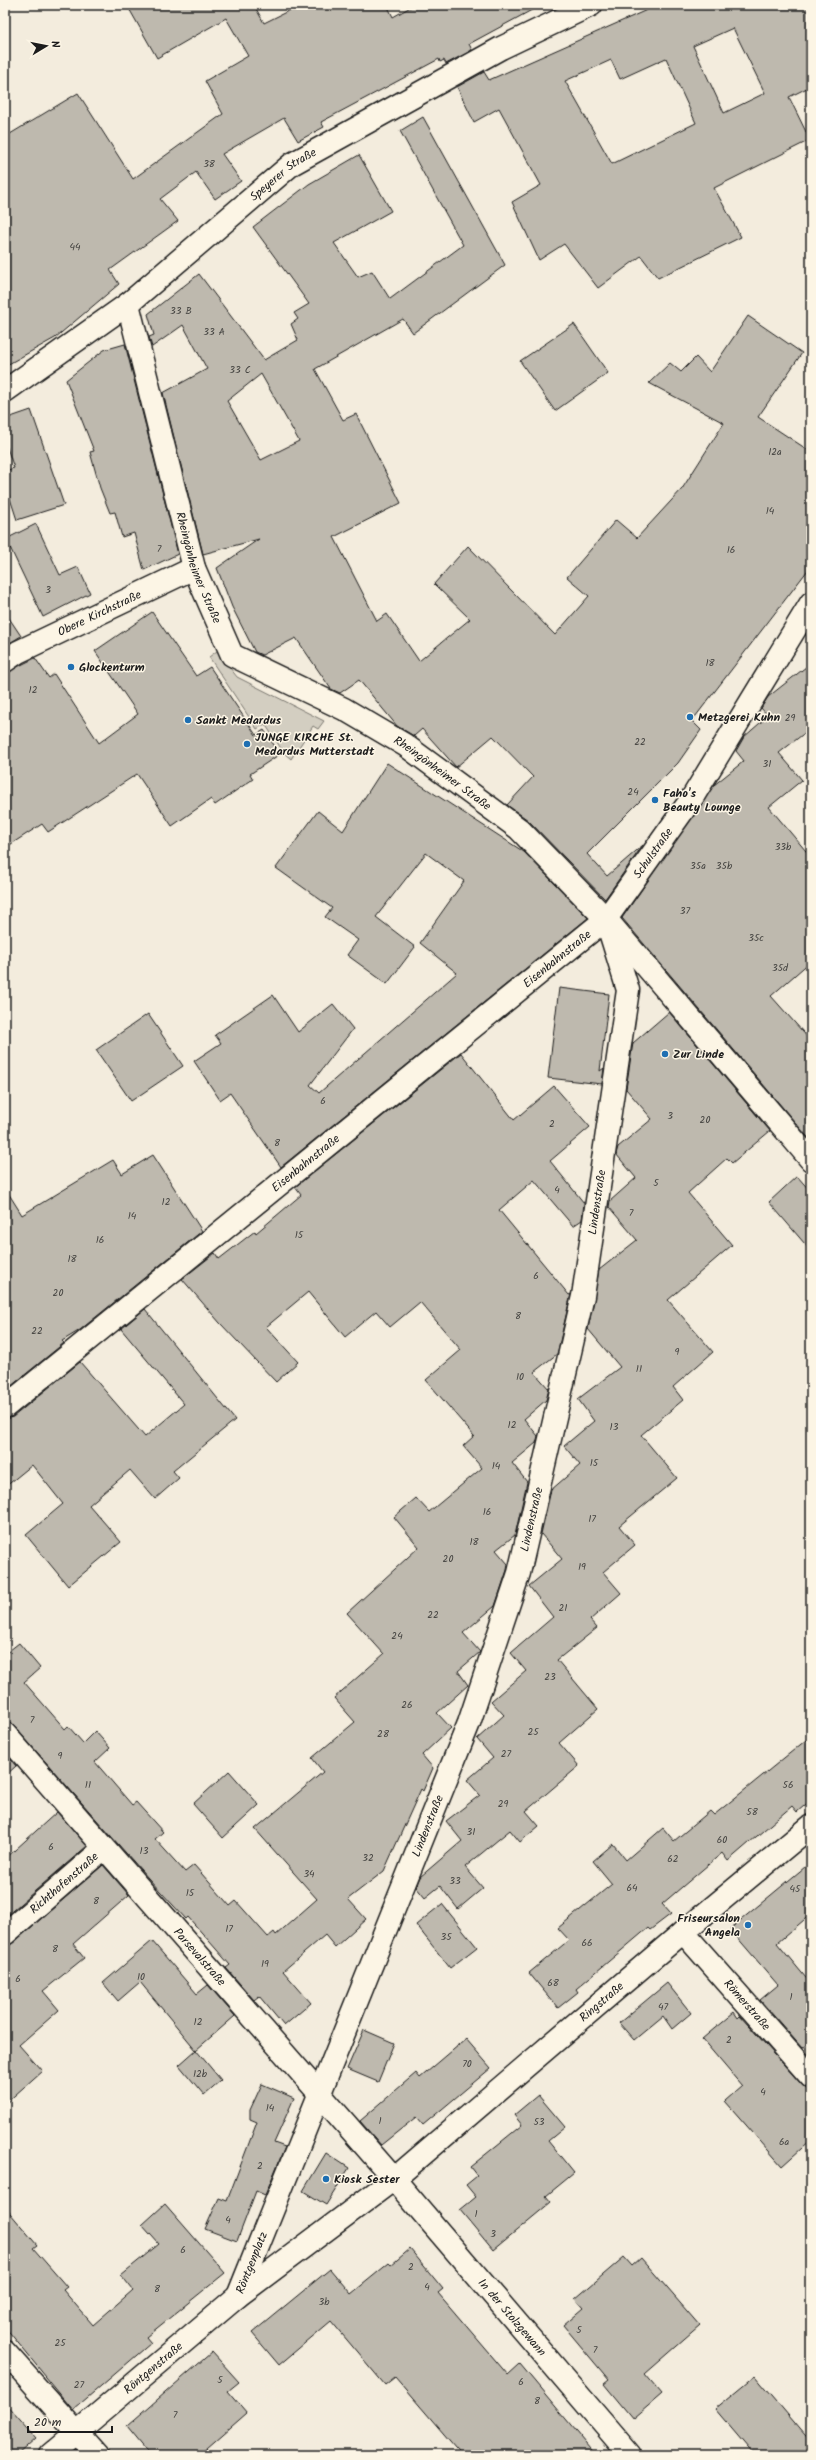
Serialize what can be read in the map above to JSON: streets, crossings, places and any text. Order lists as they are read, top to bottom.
{
  "streets": {
    "street": [
      "Speyerer Straße",
      "Rheingönheimer Straße",
      "Obere Kirchstraße",
      "Schulstraße",
      "Eisenbahnstraße",
      "Lindenstraße",
      "Richthofenstraße",
      "Parsevalstraße",
      "Ringstraße",
      "Römerstraße",
      "Röntgenplatz",
      "In der Stolzgewann",
      "Röntgenstraße"
    ]
  },
  "crossings": [
    ["Speyerer Straße", "Rheingönheimer Straße"],
    ["Rheingönheimer Straße", "Obere Kirchstraße"],
    ["Rheingönheimer Straße", "Schulstraße"],
    ["Rheingönheimer Straße", "Eisenbahnstraße"],
    ["Rheingönheimer Straße", "Lindenstraße"],
    ["Schulstraße", "Eisenbahnstraße"],
    ["Schulstraße", "Lindenstraße"],
    ["Eisenbahnstraße", "Lindenstraße"],
    ["Lindenstraße", "Parsevalstraße"],
    ["Lindenstraße", "Röntgenplatz"],
    ["Richthofenstraße", "Parsevalstraße"],
    ["Parsevalstraße", "Ringstraße"],
    ["Parsevalstraße", "Röntgenplatz"],
    ["Parsevalstraße", "In der Stolzgewann"],
    ["Ringstraße", "Römerstraße"],
    ["Ringstraße", "Röntgenplatz"],
    ["Ringstraße", "In der Stolzgewann"],
    ["Röntgenplatz", "In der Stolzgewann"],
    ["Röntgenplatz", "Röntgenstraße"]
  ],
  "places": [
    "Glockenturm",
    "Metzgerei Kuhn",
    "Sankt Medardus",
    "JUNGE KIRCHE St. Medardus Mutterstadt",
    "Faho's Beauty Lounge",
    "Zur Linde",
    "Friseursalon Angela",
    "Kiosk Sester"
  ],
  "house_numbers": [
    "38",
    "44",
    "33 B",
    "33 A",
    "33 C",
    "12a",
    "14",
    "7",
    "16",
    "3",
    "18",
    "12",
    "29",
    "22",
    "31",
    "24",
    "33b",
    "35a",
    "35b",
    "37",
    "35c",
    "35d",
    "6",
    "3",
    "20",
    "2",
    "8",
    "5",
    "4",
    "12",
    "7",
    "14",
    "15",
    "16",
    "18",
    "6",
    "20",
    "8",
    "22",
    "9",
    "11",
    "10",
    "12",
    "13",
    "15",
    "14",
    "16",
    "17",
    "18",
    "20",
    "19",
    "21",
    "22",
    "24",
    "23",
    "26",
    "7",
    "25",
    "28",
    "27",
    "9",
    "11",
    "56",
    "29",
    "58",
    "31",
    "60",
    "6",
    "13",
    "32",
    "62",
    "34",
    "33",
    "64",
    "45",
    "15",
    "8",
    "17",
    "35",
    "66",
    "8",
    "19",
    "10",
    "6",
    "68",
    "1",
    "47",
    "12",
    "2",
    "70",
    "12b",
    "4",
    "14",
    "1",
    "53",
    "6a",
    "2",
    "1",
    "4",
    "3",
    "6",
    "2",
    "4",
    "8",
    "3b",
    "5",
    "25",
    "7",
    "5",
    "6",
    "27",
    "8",
    "7"
  ],
  "scale_bar": "20 m",
  "north": "right"
}
